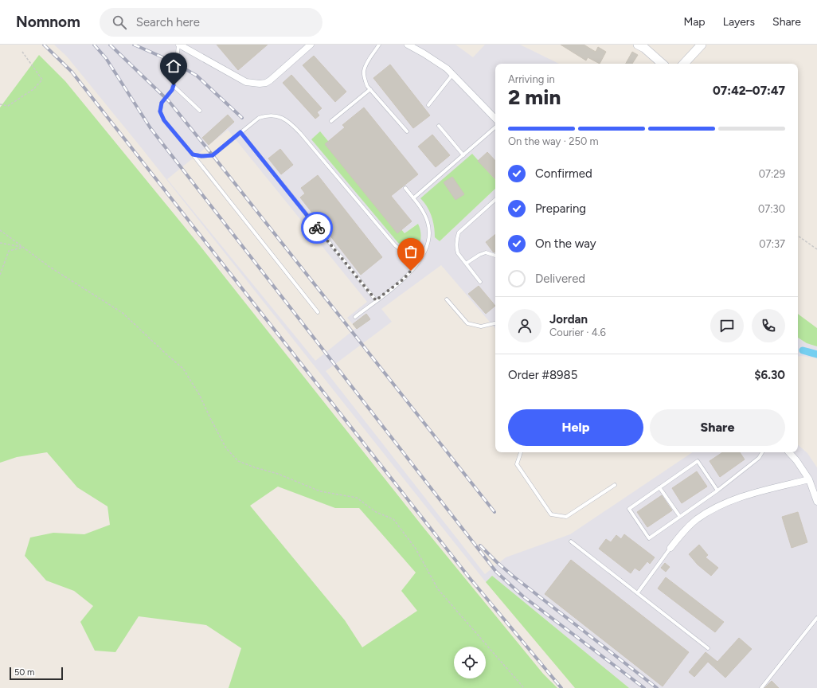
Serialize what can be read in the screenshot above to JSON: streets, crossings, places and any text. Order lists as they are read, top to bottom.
{
  "scale_bar": "50 m",
  "page": {
    "header": "Nomnom",
    "search": "Search here",
    "nav": ["Map", "Layers", "Share"],
    "heading": ["2 min", "Arriving in", "07:42–07:47"],
    "panel": [
      "Jordan",
      "Courier · 4.6",
      "Order #8985",
      "$6.30"
    ],
    "bar": "On the way · 250 m",
    "list": [
      ["Confirmed", "07:29"],
      ["Preparing", "07:30"],
      ["On the way", "07:37"],
      "Delivered"
    ],
    "buttons": ["Help", "Share"],
    "scale": "50 m"
  }
}
